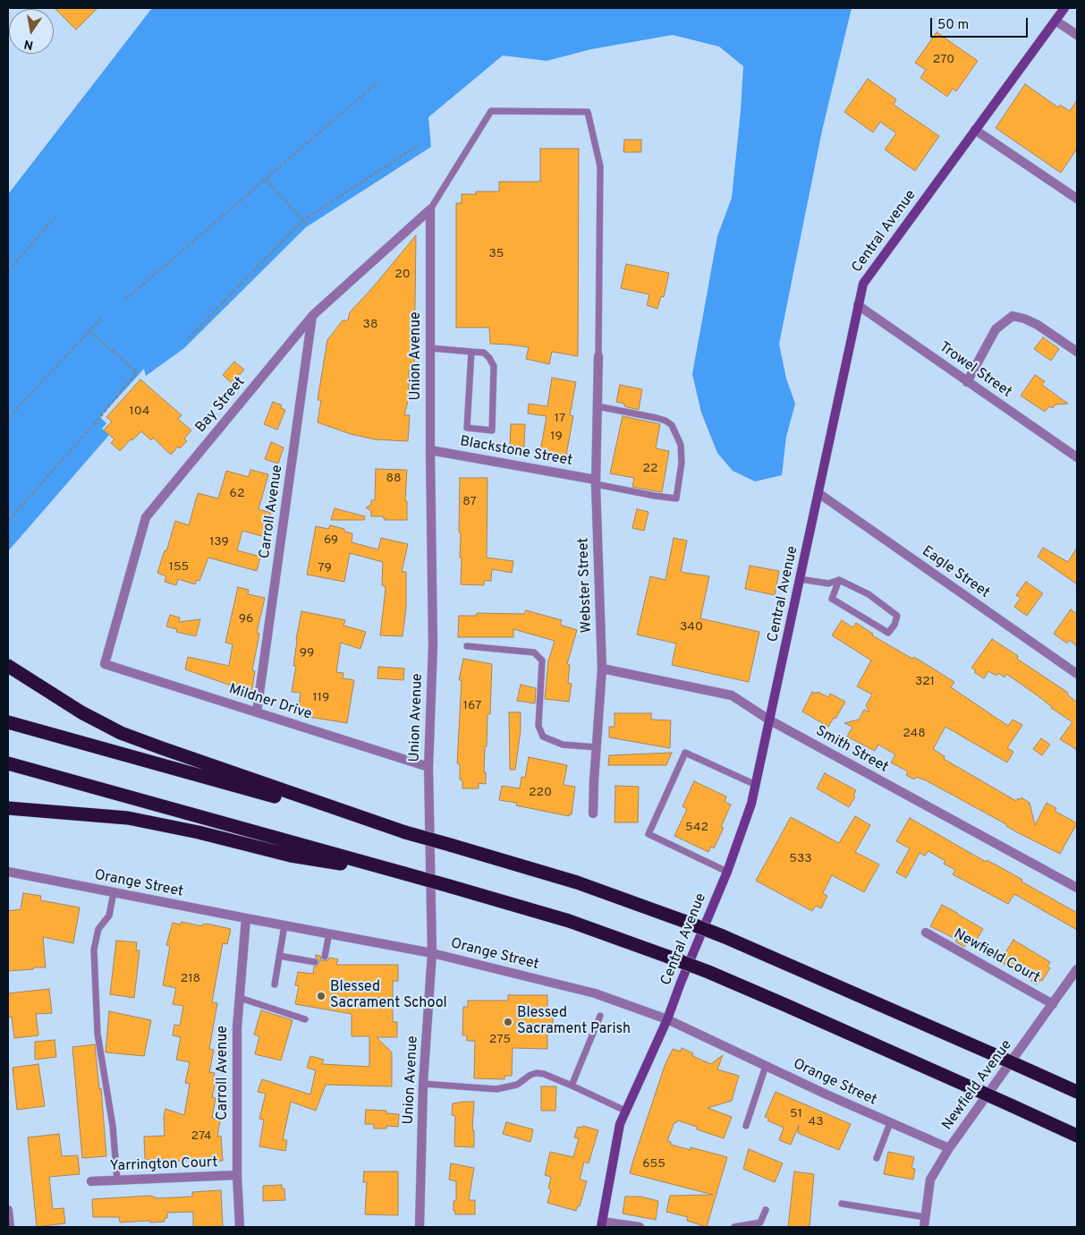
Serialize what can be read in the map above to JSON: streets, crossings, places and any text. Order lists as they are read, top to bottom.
{
  "streets": {
    "street": [
      "Central Avenue",
      "Union Avenue",
      "Trowel Street",
      "Bay Street",
      "Blackstone Street",
      "Carroll Avenue",
      "Eagle Street",
      "Webster Street",
      "Mildner Drive",
      "Smith Street",
      "Orange Street",
      "Newfield Court",
      "Newfield Avenue",
      "Yarrington Court"
    ]
  },
  "crossings": [
    ["Central Avenue", "Trowel Street"],
    ["Central Avenue", "Eagle Street"],
    ["Central Avenue", "Smith Street"],
    ["Central Avenue", "Orange Street"],
    ["Union Avenue", "Bay Street"],
    ["Union Avenue", "Blackstone Street"],
    ["Union Avenue", "Mildner Drive"],
    ["Union Avenue", "Orange Street"],
    ["Bay Street", "Carroll Avenue"],
    ["Bay Street", "Mildner Drive"],
    ["Blackstone Street", "Webster Street"],
    ["Carroll Avenue", "Mildner Drive"],
    ["Carroll Avenue", "Orange Street"],
    ["Carroll Avenue", "Yarrington Court"],
    ["Webster Street", "Smith Street"],
    ["Orange Street", "Newfield Avenue"],
    ["Newfield Court", "Newfield Avenue"]
  ],
  "places": ["Blessed Sacrament School", "Blessed Sacrament Parish"],
  "house_numbers": [
    "270",
    "35",
    "20",
    "38",
    "104",
    "17",
    "19",
    "22",
    "88",
    "62",
    "87",
    "69",
    "139",
    "155",
    "79",
    "96",
    "340",
    "99",
    "321",
    "119",
    "167",
    "248",
    "220",
    "542",
    "533",
    "218",
    "275",
    "51",
    "43",
    "274",
    "655"
  ],
  "scale_bar": "50 m",
  "north": "bottom"
}
